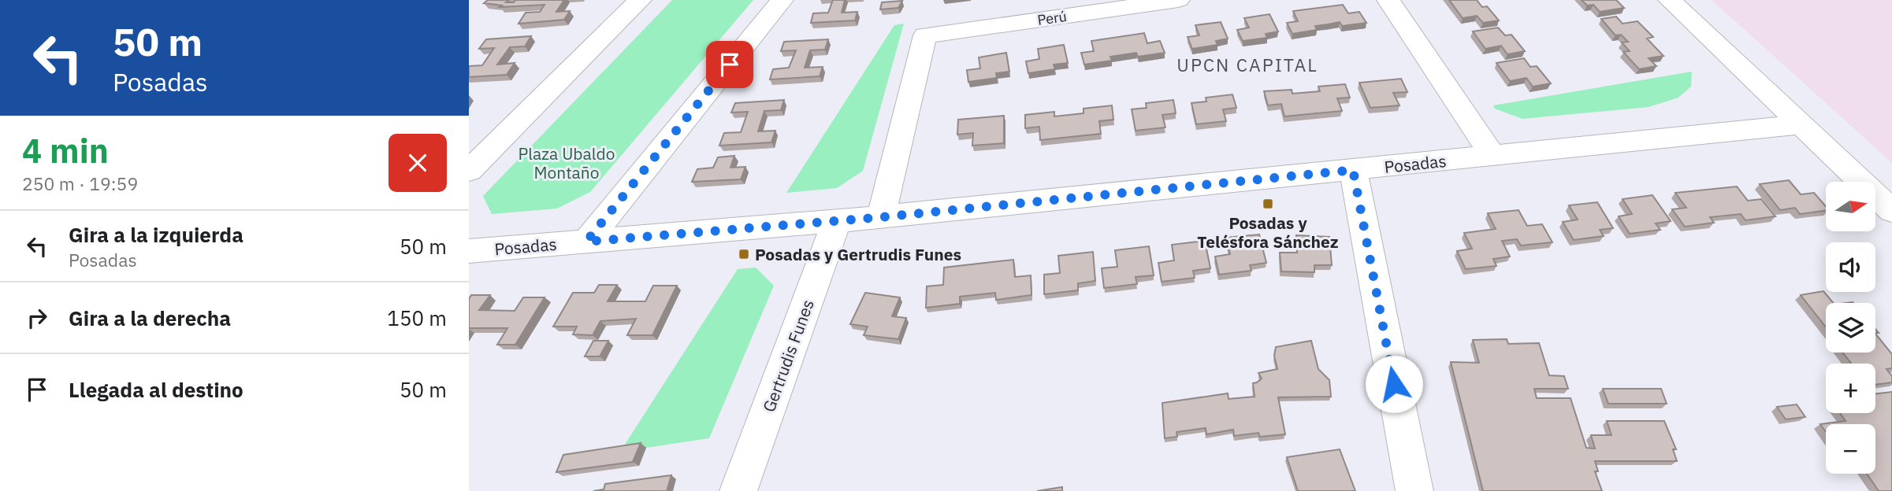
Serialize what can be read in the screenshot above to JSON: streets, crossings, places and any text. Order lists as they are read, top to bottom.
{
  "streets": {
    "street": ["Perú", "Posadas", "Gertrudis Funes"]
  },
  "crossings": [
    ["Perú", "Posadas"],
    ["Posadas", "Gertrudis Funes"]
  ],
  "districts": ["UPCN CAPITAL"],
  "parks": ["Plaza Ubaldo Montaño"],
  "places": {
    "transit": ["Posadas y Telésfora Sánchez", "Posadas y Gertrudis Funes"]
  },
  "north": "right",
  "page": {
    "turn": ["50 m", "Posadas"],
    "heading": ["4 min", "250 m · 19:59"],
    "map_buttons": ["+", "−"],
    "list": [
      {
        "name": "Gira a la izquierda",
        "note": "Posadas",
        "value": "50 m"
      },
      {
        "name": "Gira a la derecha",
        "value": "150 m"
      },
      {
        "name": "Llegada al destino",
        "value": "50 m"
      }
    ]
  }
}
